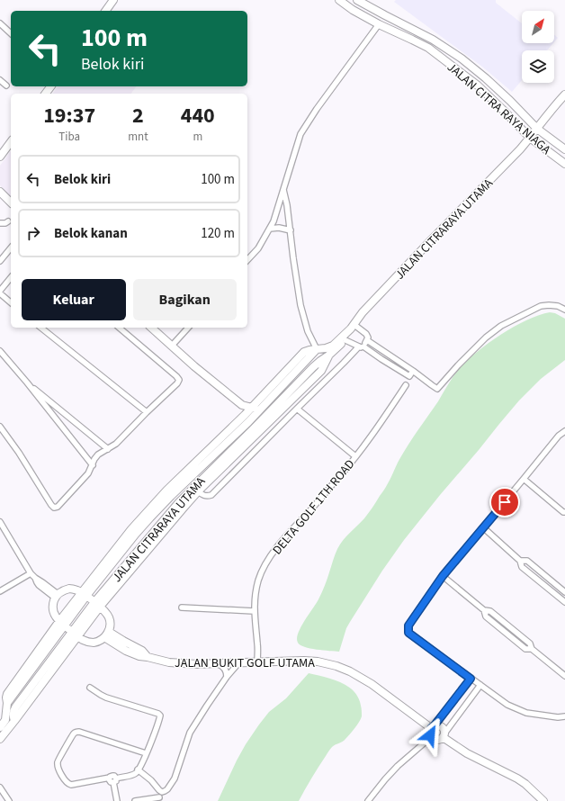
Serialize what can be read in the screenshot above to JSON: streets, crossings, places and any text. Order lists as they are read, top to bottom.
{
  "streets": {
    "street": [
      "JALAN CITRA RAYA NIAGA",
      "JALAN CITRARAYA UTAMA",
      "DELTA GOLF 1TH ROAD",
      "JALAN BUKIT GOLF UTAMA"
    ]
  },
  "crossings": [
    ["JALAN CITRA RAYA NIAGA", "JALAN CITRARAYA UTAMA"],
    ["DELTA GOLF 1TH ROAD", "JALAN BUKIT GOLF UTAMA"]
  ],
  "north": "top right",
  "page": {
    "turn": ["100 m", "Belok kiri"],
    "eta": [
      "19:37",
      "Tiba",
      "2",
      "mnt",
      "440",
      "m"
    ],
    "list": [
      {
        "name": "Belok kiri",
        "value": "100 m"
      },
      {
        "name": "Belok kanan",
        "value": "120 m"
      }
    ],
    "buttons": ["Keluar", "Bagikan"]
  }
}
